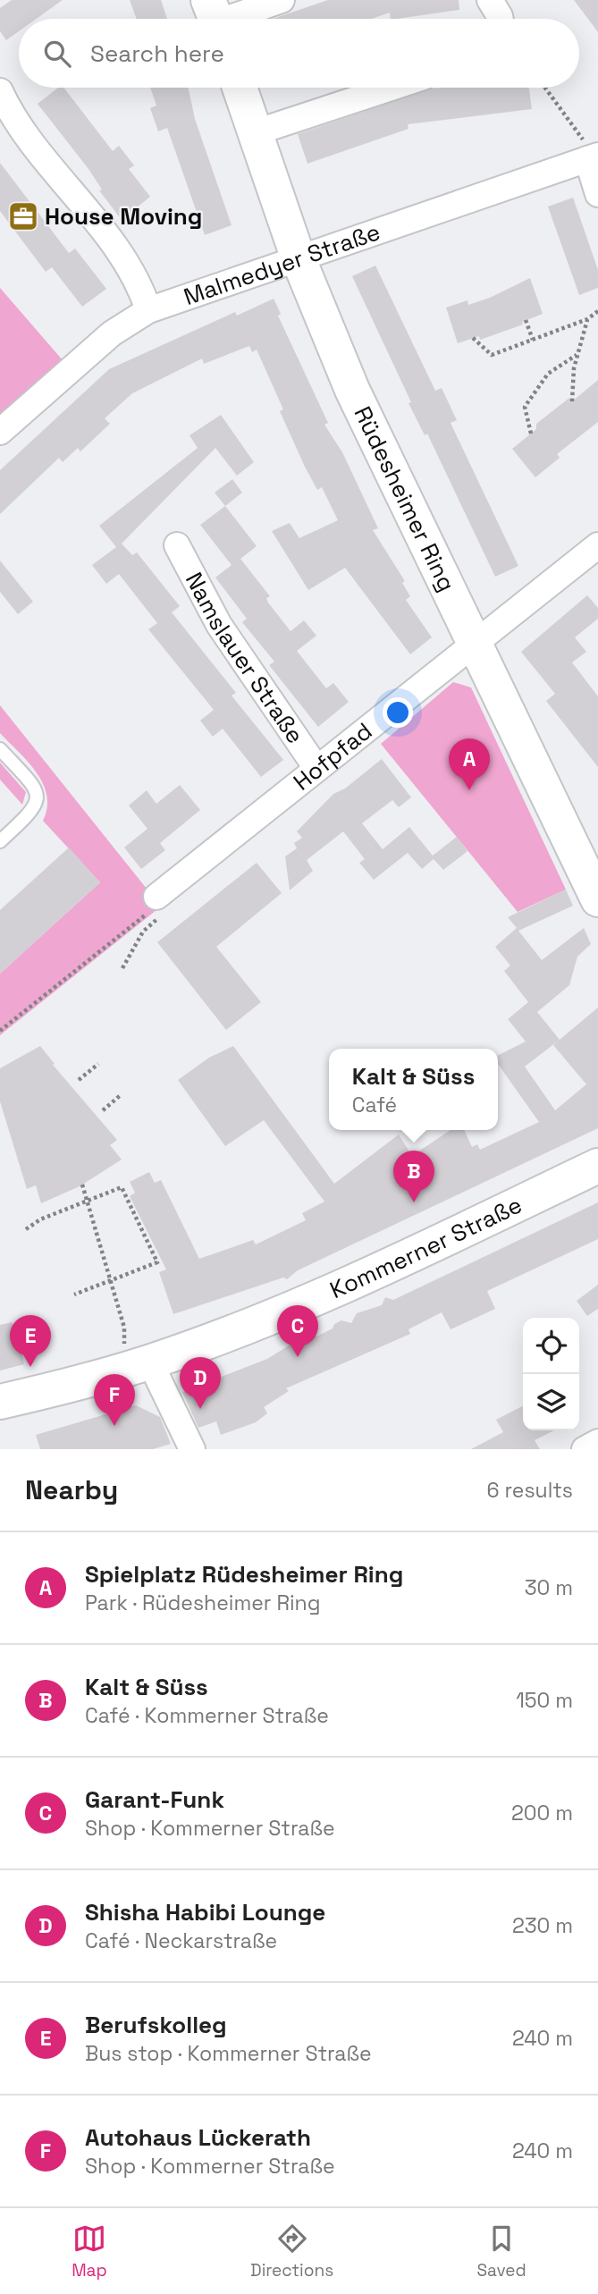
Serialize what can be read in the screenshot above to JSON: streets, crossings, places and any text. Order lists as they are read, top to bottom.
{
  "streets": {
    "main road": ["Rüdesheimer Ring", "Kommerner Straße"],
    "street": ["Malmedyer Straße", "Namslauer Straße", "Hofpfad"]
  },
  "crossings": [
    ["Malmedyer Straße", "Rüdesheimer Ring"],
    ["Rüdesheimer Ring", "Hofpfad"],
    ["Namslauer Straße", "Hofpfad"]
  ],
  "places": {
    "office": ["House Moving"]
  },
  "page": {
    "search": "Search here",
    "pins": [
      "A",
      "B",
      "C",
      "E",
      "D",
      "F"
    ],
    "popup": ["Kalt & Süss", "Café"],
    "heading": ["Nearby", "6 results"],
    "list": [
      {
        "mark": "A",
        "name": "Spielplatz Rüdesheimer Ring",
        "note": "Park · Rüdesheimer Ring",
        "value": "30 m"
      },
      {
        "mark": "B",
        "name": "Kalt & Süss",
        "note": "Café · Kommerner Straße",
        "value": "150 m"
      },
      {
        "mark": "C",
        "name": "Garant-Funk",
        "note": "Shop · Kommerner Straße",
        "value": "200 m"
      },
      {
        "mark": "D",
        "name": "Shisha Habibi Lounge",
        "note": "Café · Neckarstraße",
        "value": "230 m"
      },
      {
        "mark": "E",
        "name": "Berufskolleg",
        "note": "Bus stop · Kommerner Straße",
        "value": "240 m"
      },
      {
        "mark": "F",
        "name": "Autohaus Lückerath",
        "note": "Shop · Kommerner Straße",
        "value": "240 m"
      }
    ],
    "nav": ["Map", "Directions", "Saved"]
  }
}
